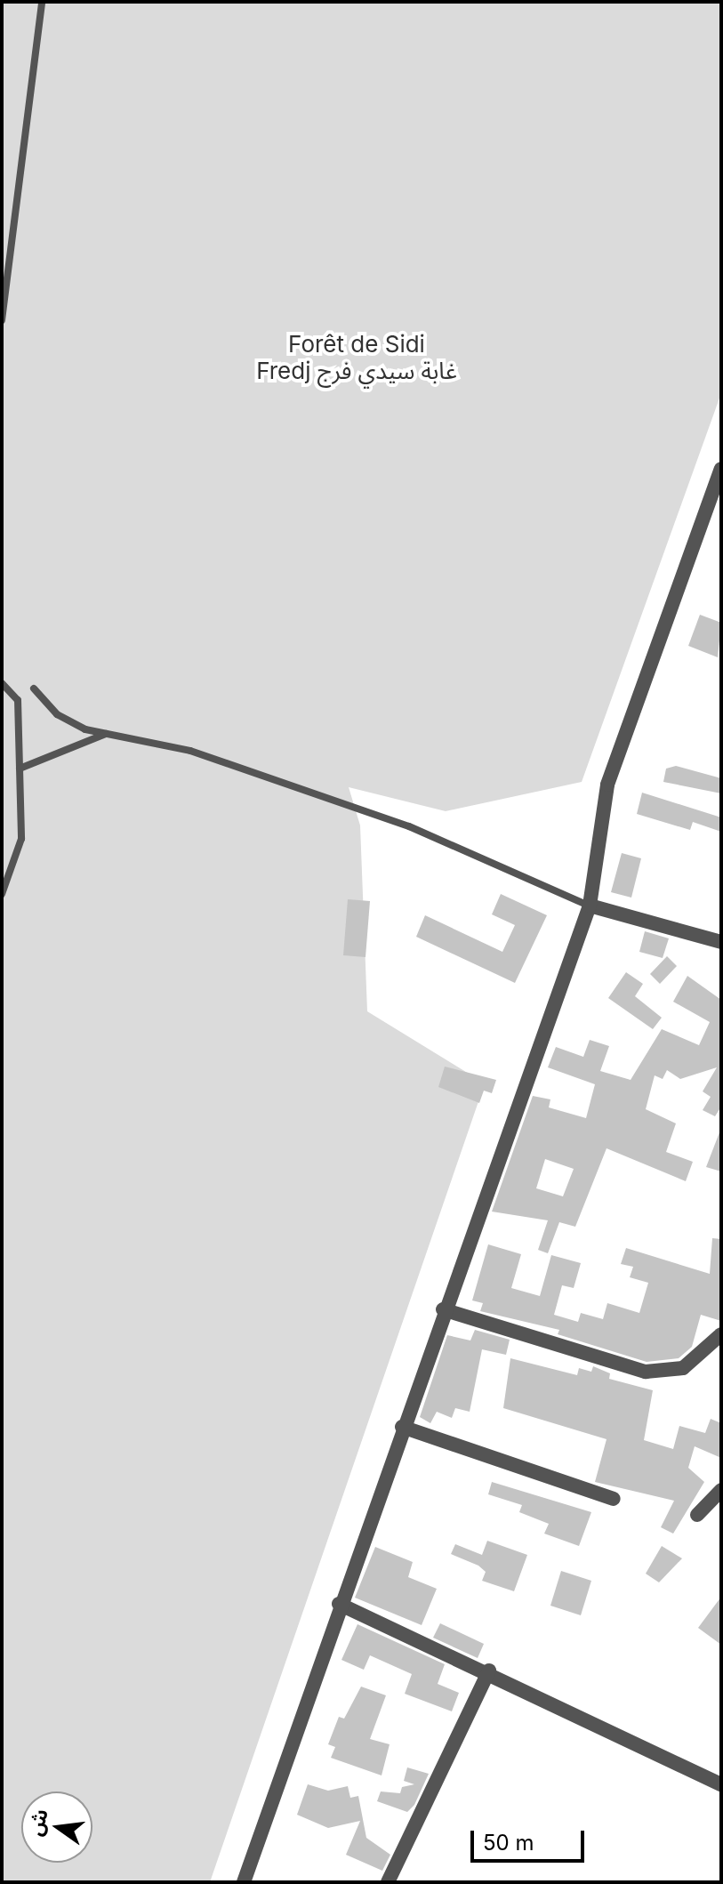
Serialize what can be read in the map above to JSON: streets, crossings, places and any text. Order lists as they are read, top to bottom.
{
  "parks": ["Forêt de Sidi Fredj غابة سيدي فرج"],
  "scale_bar": "50 m",
  "north": "left"
}
